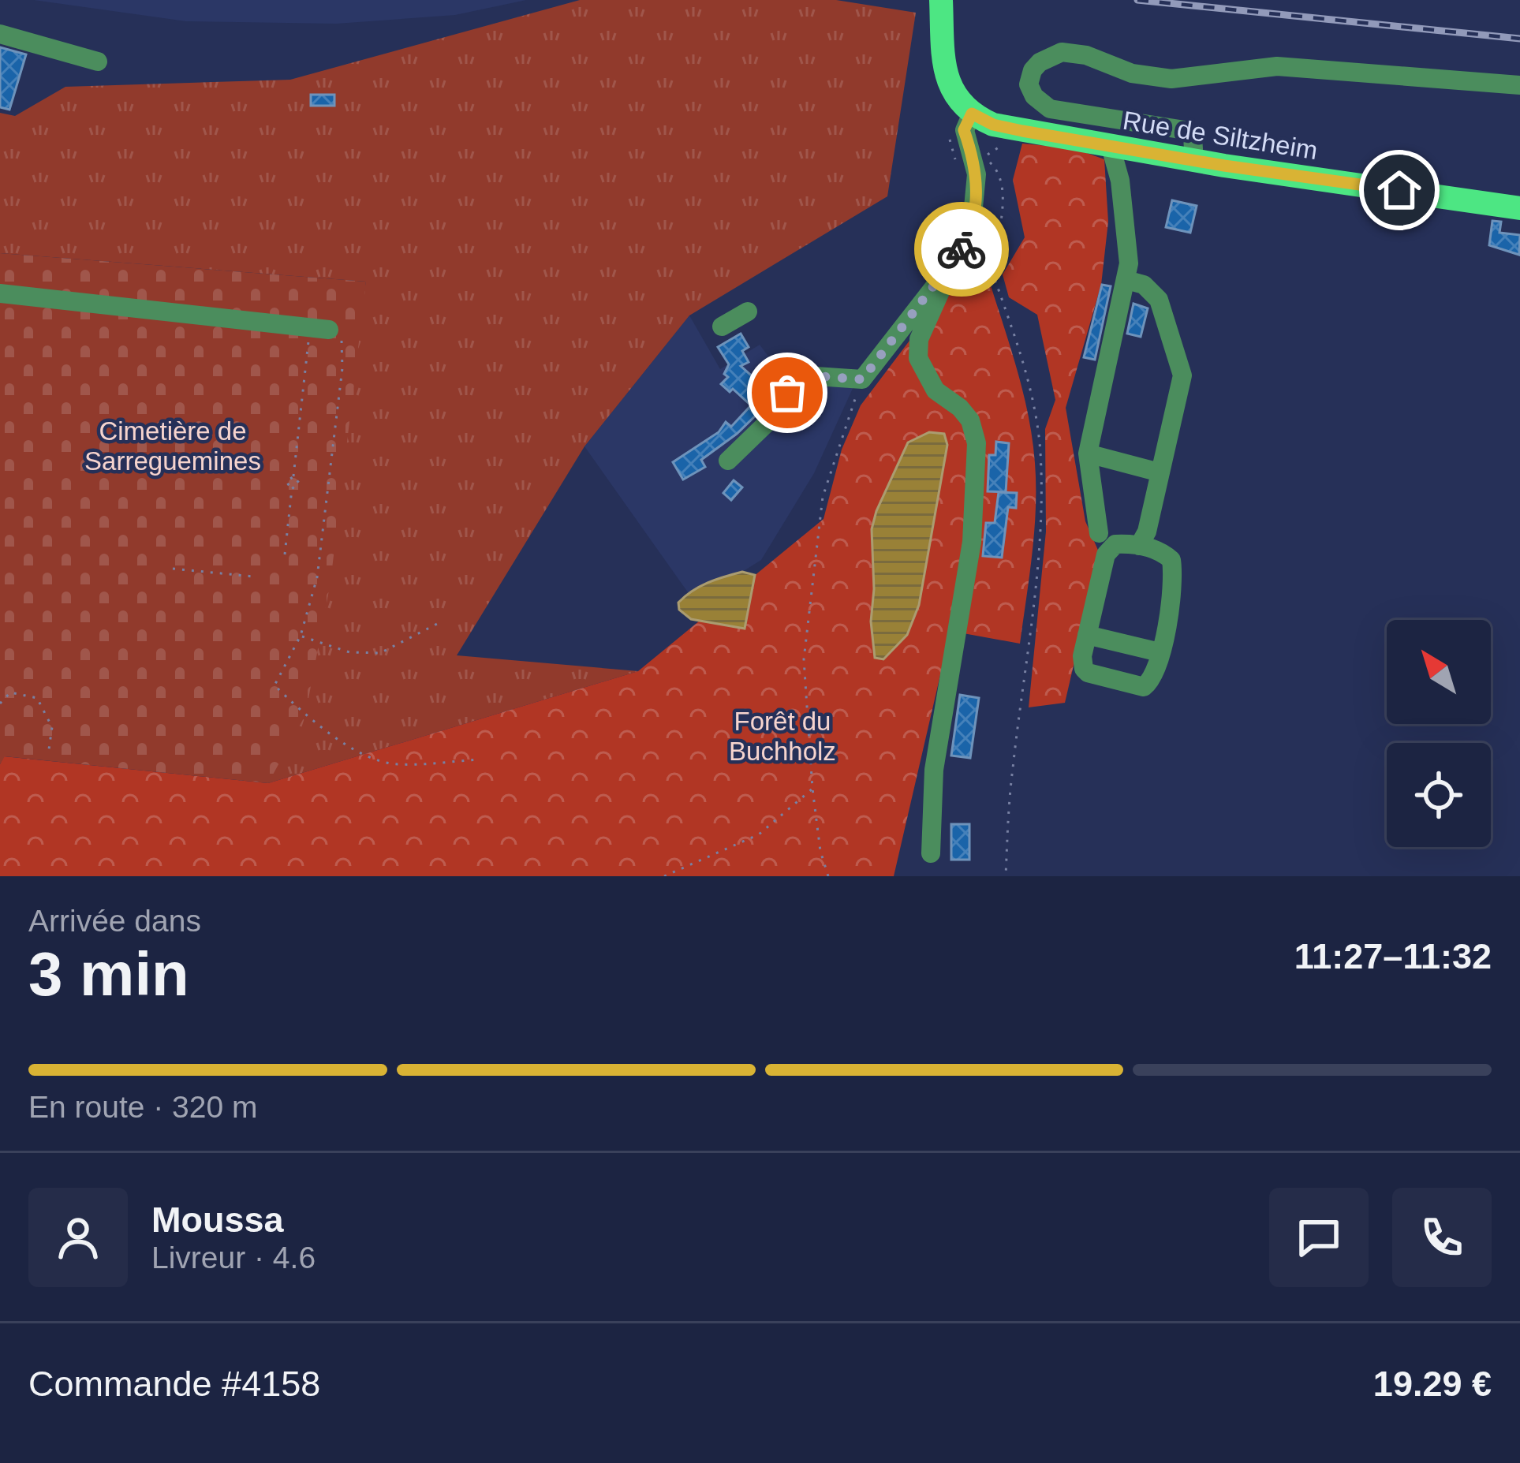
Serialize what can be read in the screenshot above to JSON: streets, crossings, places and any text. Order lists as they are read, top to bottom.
{
  "streets": {
    "main road": ["Rue de Siltzheim"]
  },
  "parks": ["Cimetière de Sarreguemines", "Forêt du Buchholz"],
  "north": "top left",
  "page": {
    "heading": ["3 min", "Arrivée dans", "11:27–11:32"],
    "panel": [
      "Moussa",
      "Livreur · 4.6",
      "Commande #4158",
      "19.29 €"
    ],
    "bar": "En route · 320 m"
  }
}
